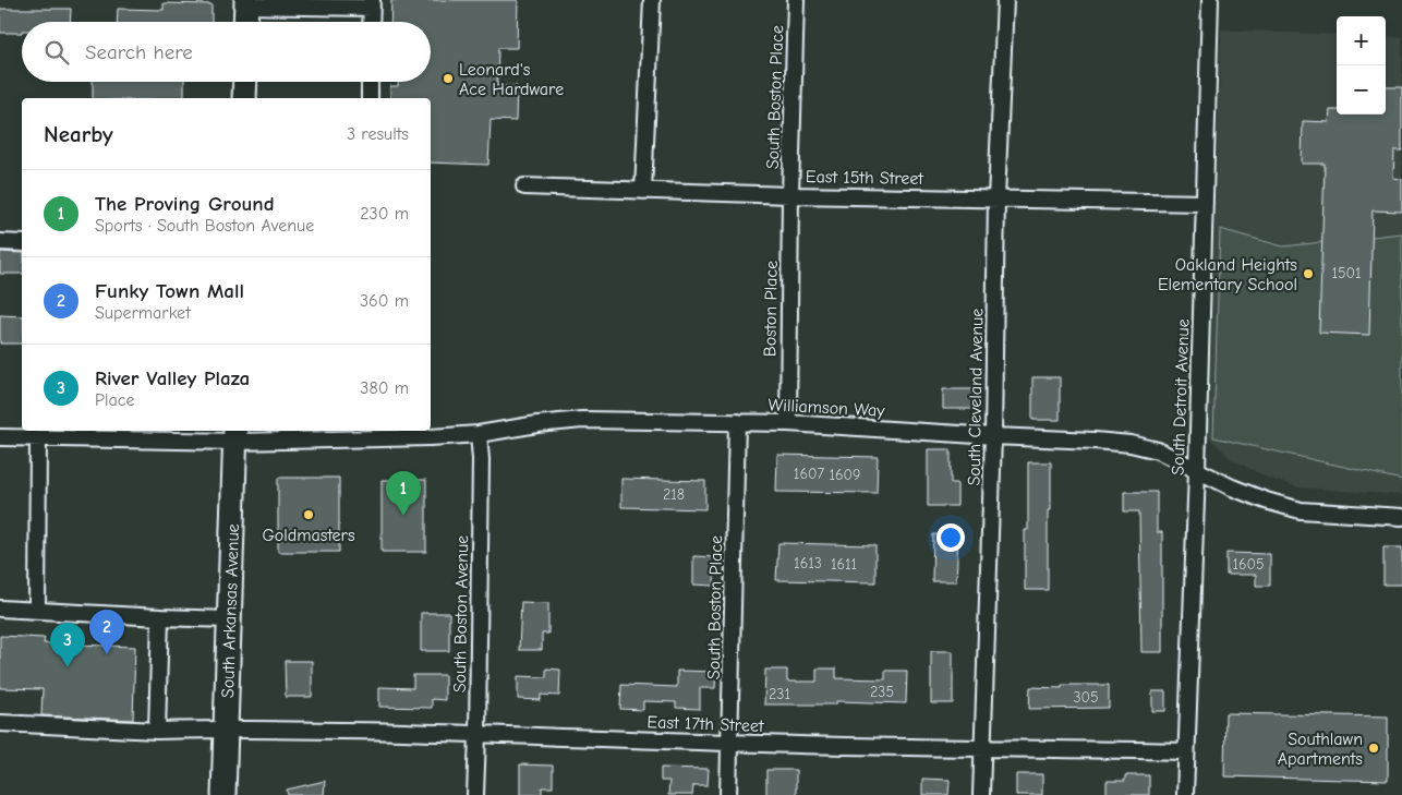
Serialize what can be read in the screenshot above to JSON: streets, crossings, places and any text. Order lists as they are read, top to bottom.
{
  "streets": {
    "highway": ["South Arkansas Avenue"],
    "street": [
      "South Boston Place",
      "East 15th Street",
      "Boston Place",
      "South Cleveland Avenue",
      "South Detroit Avenue",
      "Williamson Way",
      "South Boston Avenue",
      "East 17th Street"
    ]
  },
  "crossings": [
    ["South Boston Place", "East 15th Street"],
    ["South Boston Place", "Boston Place"],
    ["South Boston Place", "Williamson Way"],
    ["South Boston Place", "East 17th Street"],
    ["East 15th Street", "Boston Place"],
    ["East 15th Street", "South Cleveland Avenue"],
    ["East 15th Street", "South Detroit Avenue"],
    ["Boston Place", "Williamson Way"],
    ["South Cleveland Avenue", "Williamson Way"],
    ["South Cleveland Avenue", "East 17th Street"],
    ["South Detroit Avenue", "Williamson Way"],
    ["South Detroit Avenue", "East 17th Street"],
    ["Williamson Way", "South Arkansas Avenue"],
    ["Williamson Way", "South Boston Avenue"],
    ["South Arkansas Avenue", "East 17th Street"],
    ["South Boston Avenue", "East 17th Street"]
  ],
  "places": [
    "Leonard's Ace Hardware",
    "Oakland Heights Elementary School",
    "Goldmasters",
    "Southlawn Apartments"
  ],
  "house_numbers": [
    "1501",
    "1607",
    "1609",
    "218",
    "1613",
    "1611",
    "1605",
    "235",
    "231",
    "305"
  ],
  "page": {
    "map_buttons": ["+", "−"],
    "search": "Search here",
    "heading": ["Nearby", "3 results"],
    "list": [
      {
        "mark": "1",
        "name": "The Proving Ground",
        "note": "Sports · South Boston Avenue",
        "value": "230 m"
      },
      {
        "mark": "2",
        "name": "Funky Town Mall",
        "note": "Supermarket",
        "value": "360 m"
      },
      {
        "mark": "3",
        "name": "River Valley Plaza",
        "note": "Place",
        "value": "380 m"
      }
    ],
    "pins": ["1", "2", "3"]
  }
}
